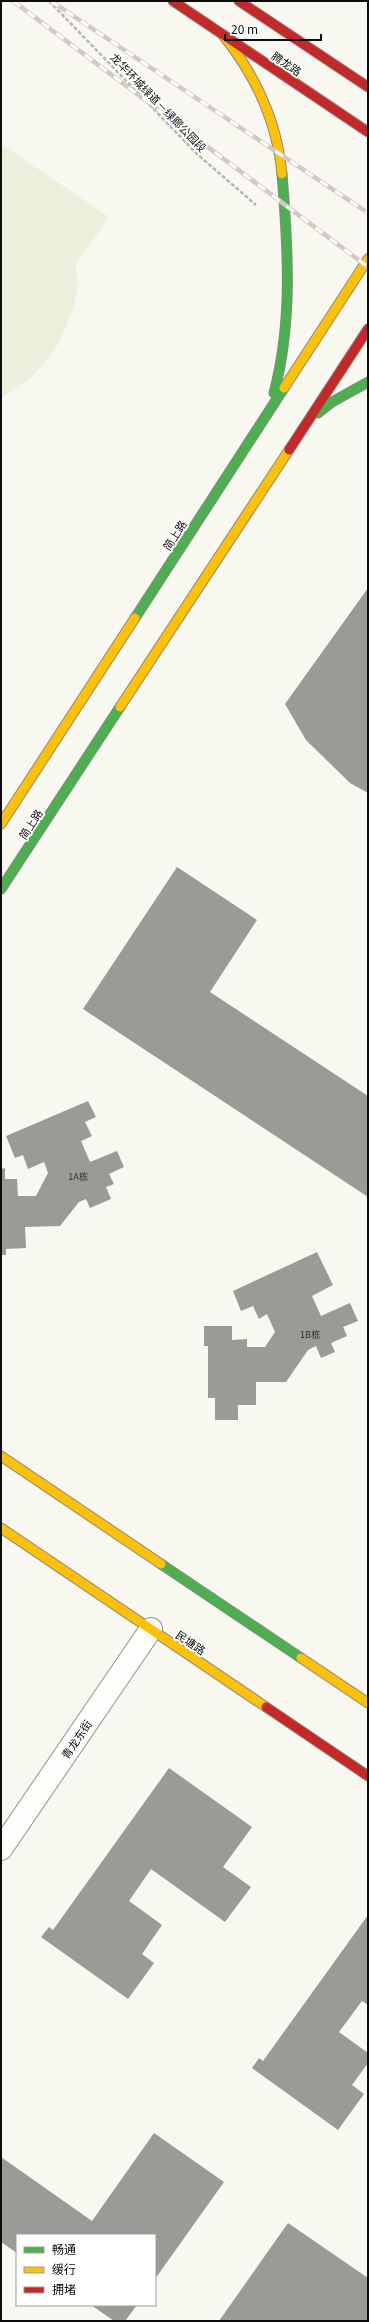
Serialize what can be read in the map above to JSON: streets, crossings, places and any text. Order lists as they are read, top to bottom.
{
  "streets": {
    "main road": ["腾龙路", "简上路", "民塘路"],
    "street": ["青龙东街"],
    "path": ["龙华环城绿道－绿廊公园段"]
  },
  "crossings": [
    ["民塘路", "青龙东街"]
  ],
  "house_numbers": ["1A栋", "1B栋"],
  "legend": ["畅通", "缓行", "拥堵"],
  "scale_bar": "20 m"
}
